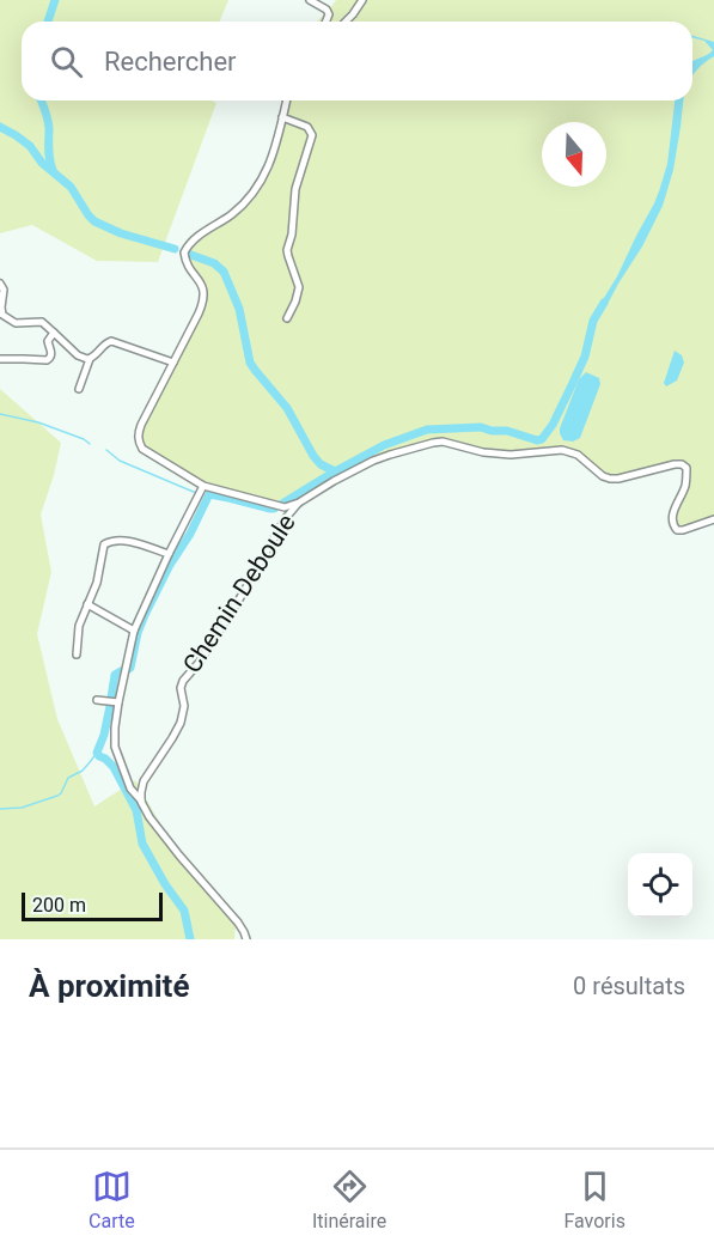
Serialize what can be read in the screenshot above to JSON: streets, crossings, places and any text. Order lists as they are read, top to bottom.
{
  "streets": {
    "street": ["Chemin Deboule"]
  },
  "scale_bar": "200 m",
  "north": "bottom",
  "page": {
    "search": "Rechercher",
    "scale": "200 m",
    "heading": ["À proximité", "0 résultats"],
    "nav": ["Carte", "Itinéraire", "Favoris"]
  }
}
